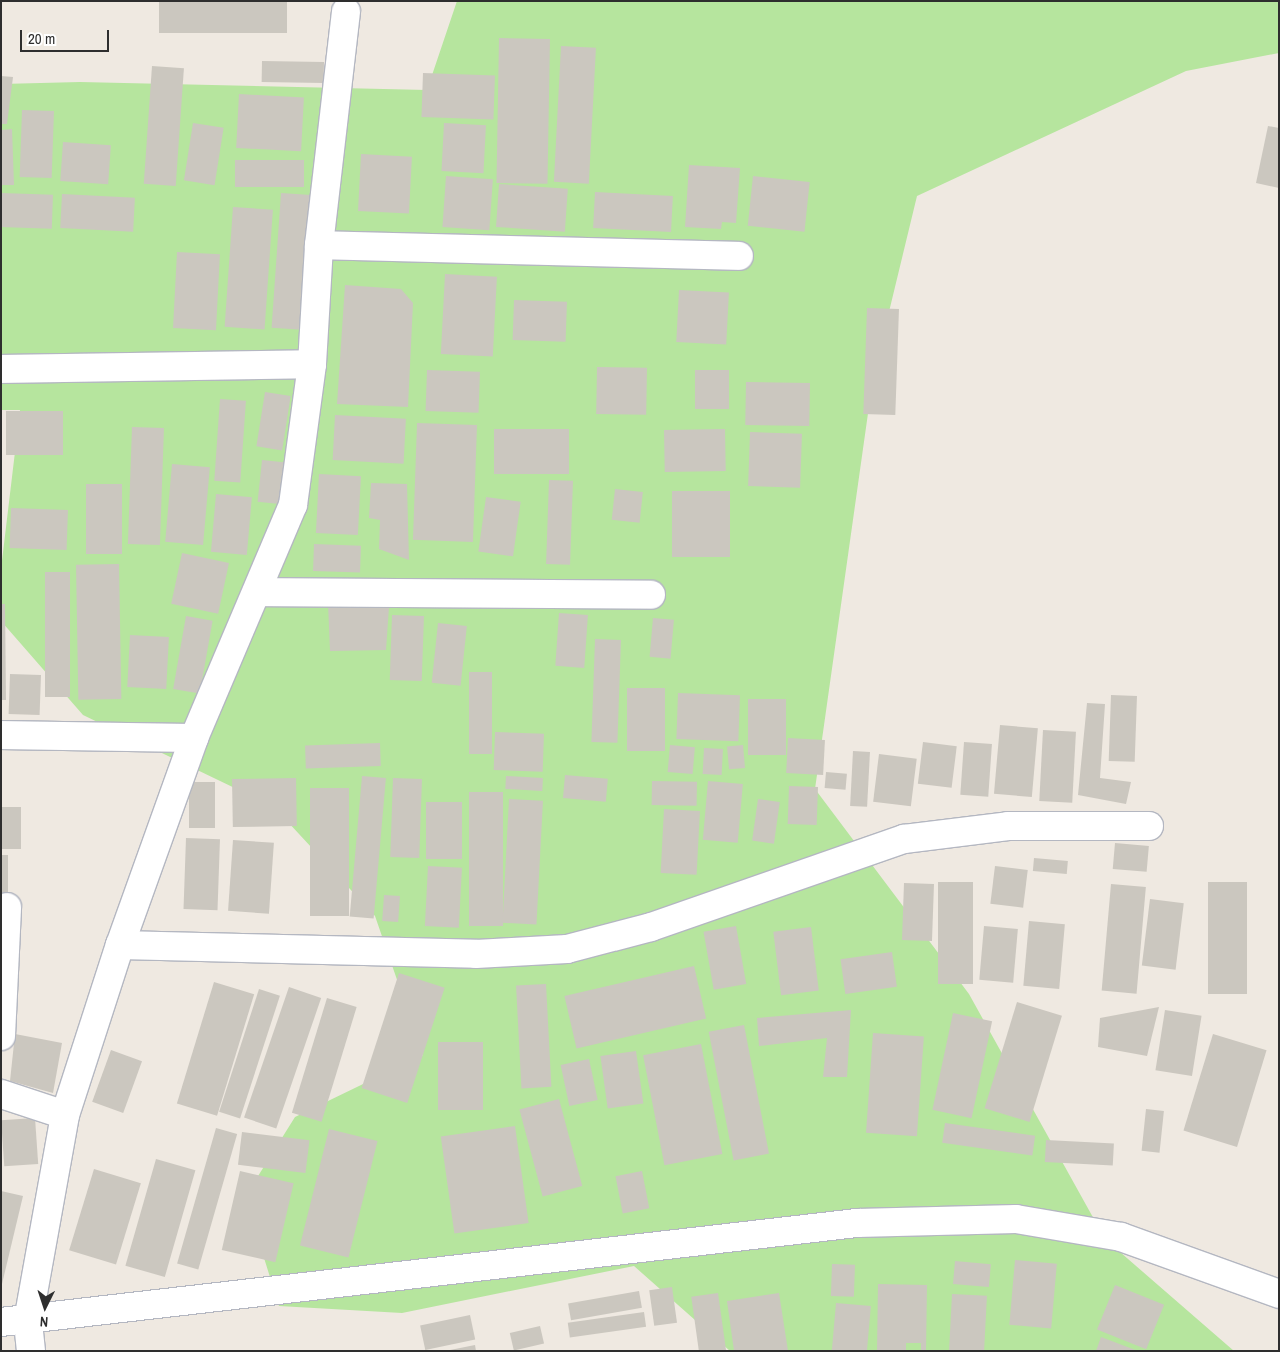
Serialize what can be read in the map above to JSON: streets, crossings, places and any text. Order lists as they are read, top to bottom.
{
  "scale_bar": "20 m",
  "north": "bottom"
}
